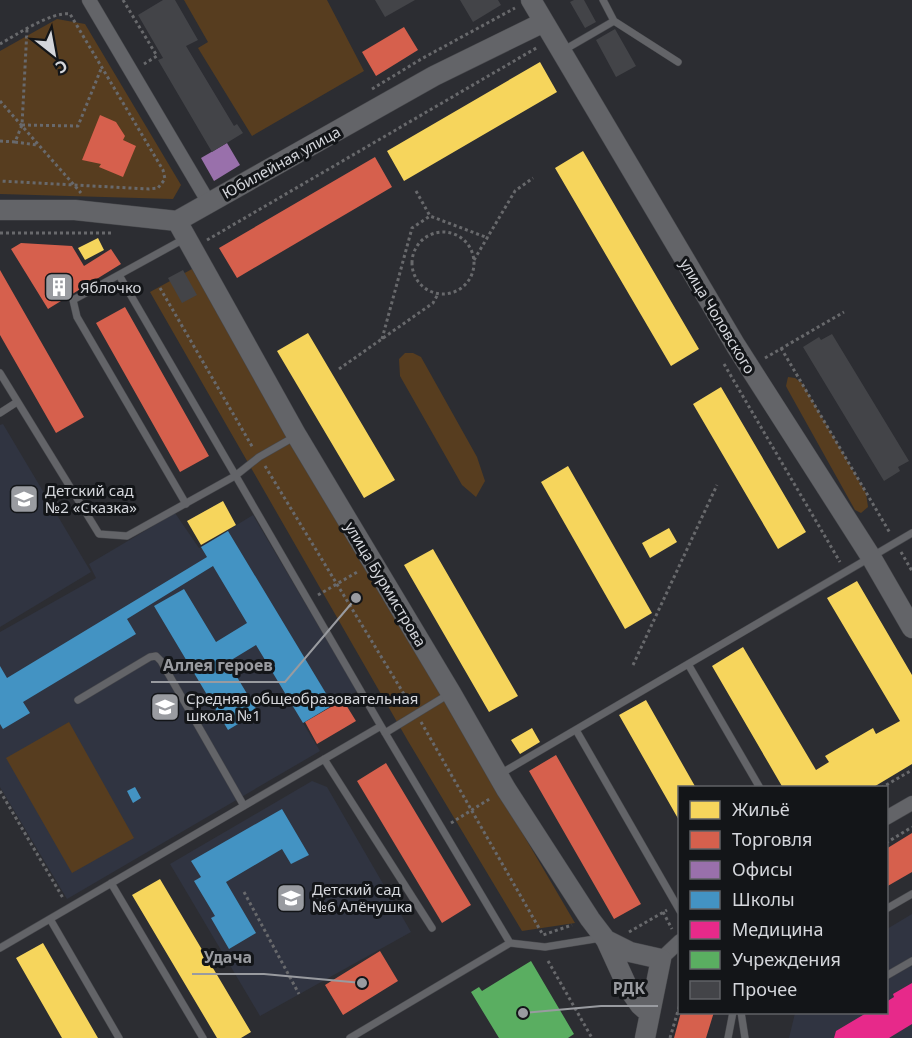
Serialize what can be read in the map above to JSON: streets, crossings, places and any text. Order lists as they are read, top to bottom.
{
  "streets": {
    "street": ["Юбилейная улица", "улица Чоловского", "улица Бурмистрова"]
  },
  "crossings": [
    ["Юбилейная улица", "улица Чоловского"],
    ["Юбилейная улица", "улица Бурмистрова"]
  ],
  "places": {
    "building": ["Яблочко"],
    "school or university": ["Детский сад №2 «Сказка»", "Средняя общеобразовательная школа №1", "Детский сад №6 Алёнушка"],
    "other": ["Аллея героев", "Удача", "РДК"]
  },
  "legend": [
    "Жильё",
    "Торговля",
    "Офисы",
    "Школы",
    "Медицина",
    "Учреждения",
    "Прочее"
  ],
  "north": "bottom right"
}
